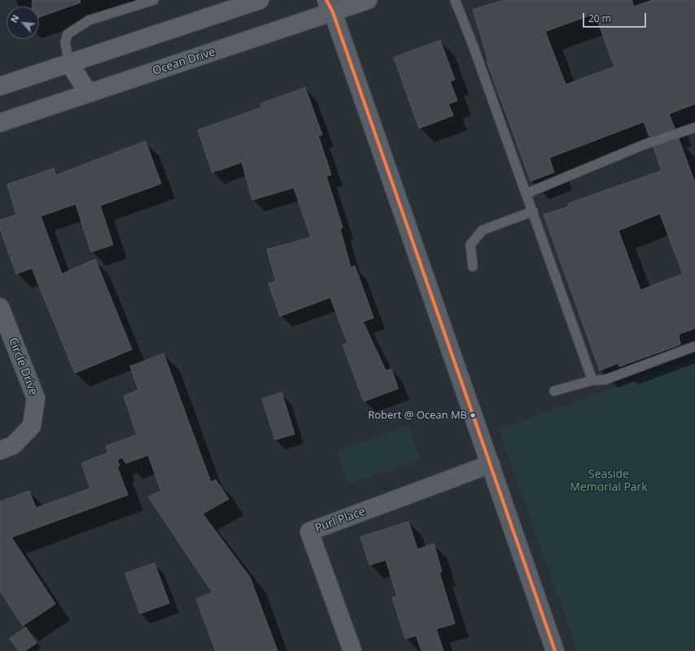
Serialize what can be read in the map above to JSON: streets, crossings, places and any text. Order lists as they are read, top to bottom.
{
  "streets": {
    "main road": ["Ocean Drive"],
    "street": ["Circle Drive", "Purl Place"]
  },
  "parks": ["Seaside Memorial Park"],
  "places": ["Robert @ Ocean MB"],
  "scale_bar": "20 m",
  "north": "top left"
}
